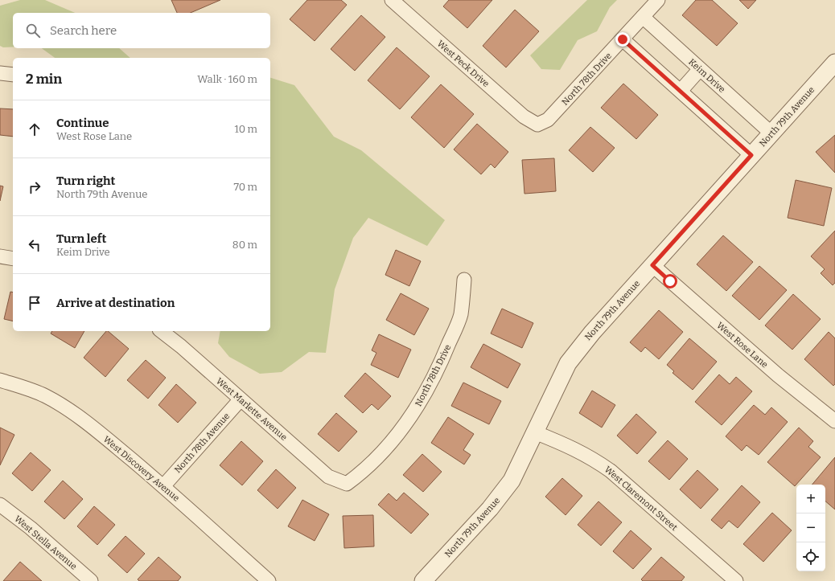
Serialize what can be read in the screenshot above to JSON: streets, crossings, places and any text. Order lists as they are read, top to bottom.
{
  "streets": {
    "street": [
      "West Peck Drive",
      "Keim Drive",
      "North 78th Drive",
      "North 79th Avenue",
      "West Rose Lane",
      "West Marlette Avenue",
      "North 78th Avenue",
      "West Discovery Avenue",
      "West Claremont Street",
      "West Stella Avenue"
    ]
  },
  "crossings": [
    ["West Peck Drive", "North 78th Drive"],
    ["Keim Drive", "North 78th Drive"],
    ["Keim Drive", "North 79th Avenue"],
    ["North 78th Drive", "West Marlette Avenue"],
    ["North 79th Avenue", "West Rose Lane"],
    ["North 79th Avenue", "West Claremont Street"],
    ["West Marlette Avenue", "North 78th Avenue"],
    ["North 78th Avenue", "West Discovery Avenue"]
  ],
  "page": {
    "search": "Search here",
    "heading": ["2 min", "Walk · 160 m"],
    "list": [
      ["Continue", "West Rose Lane", "10 m"],
      ["Turn right", "North 79th Avenue", "70 m"],
      ["Turn left", "Keim Drive", "80 m"],
      "Arrive at destination"
    ],
    "map_buttons": ["+", "−"]
  }
}
